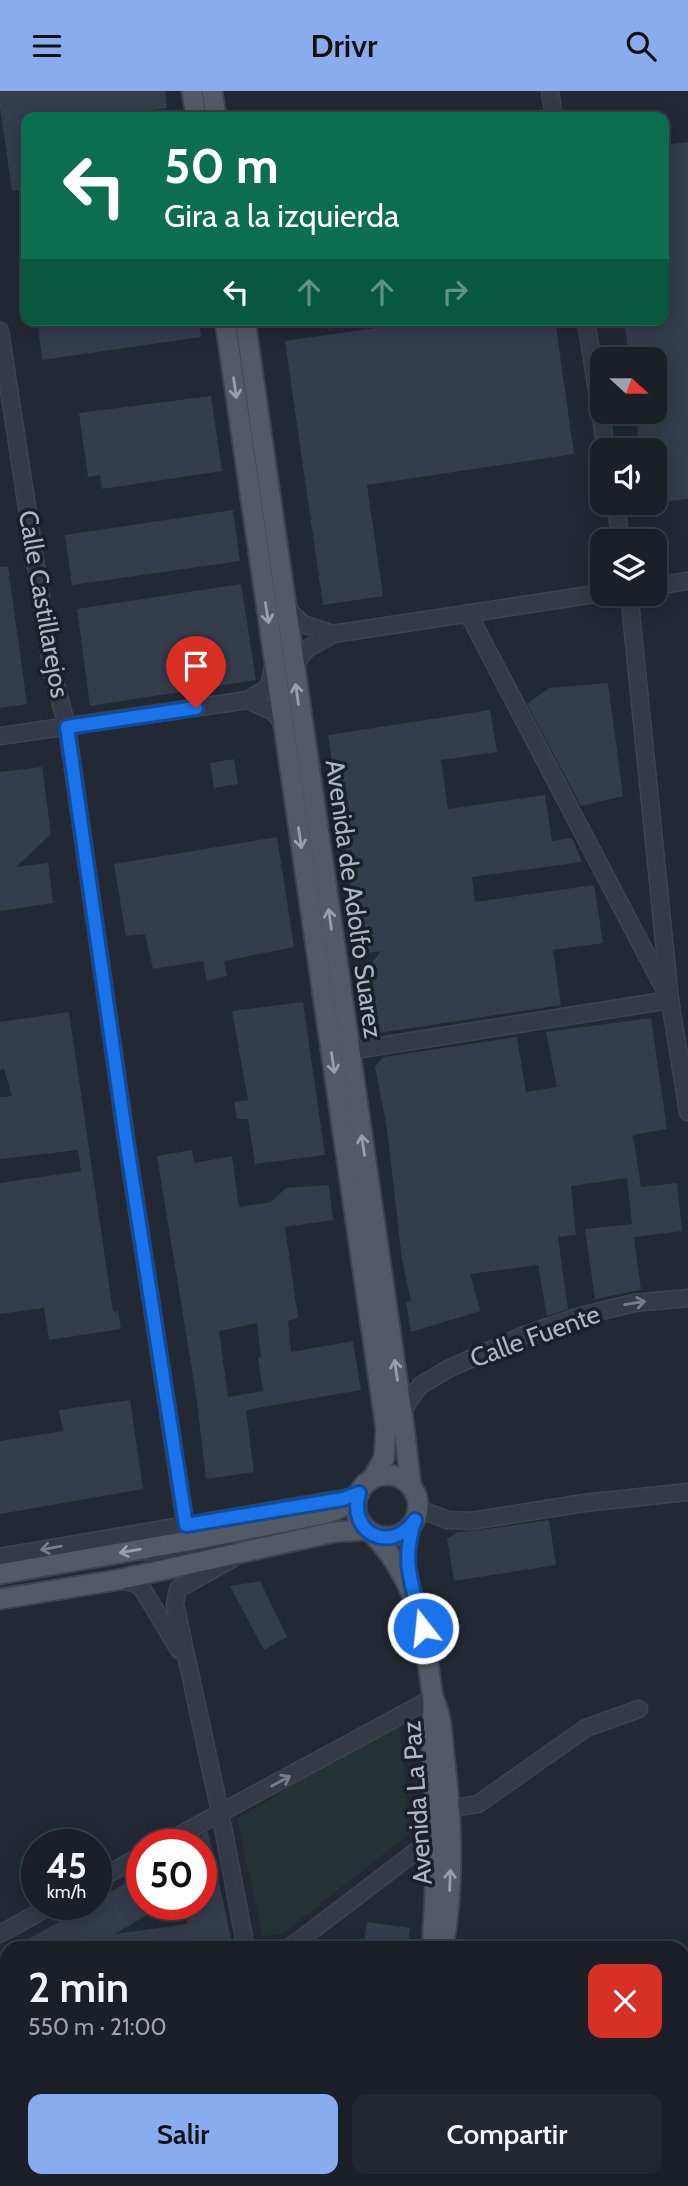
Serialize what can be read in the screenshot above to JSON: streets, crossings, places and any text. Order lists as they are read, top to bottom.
{
  "streets": {
    "main road": ["Avenida de Adolfo Suarez", "Avenida La Paz"],
    "street": ["Calle Castillarejos", "Calle Fuente"]
  },
  "crossings": [
    ["Avenida de Adolfo Suarez", "Calle Fuente"],
    ["Avenida de Adolfo Suarez", "Avenida La Paz"]
  ],
  "one_way": ["Calle Fuente"],
  "north": "right",
  "page": {
    "header": "Drivr",
    "turn": ["50 m", "Gira a la izquierda"],
    "speed": "45 km/h",
    "limit": "50",
    "heading": ["2 min", "550 m · 21:00"],
    "buttons": ["Salir", "Compartir"]
  }
}
